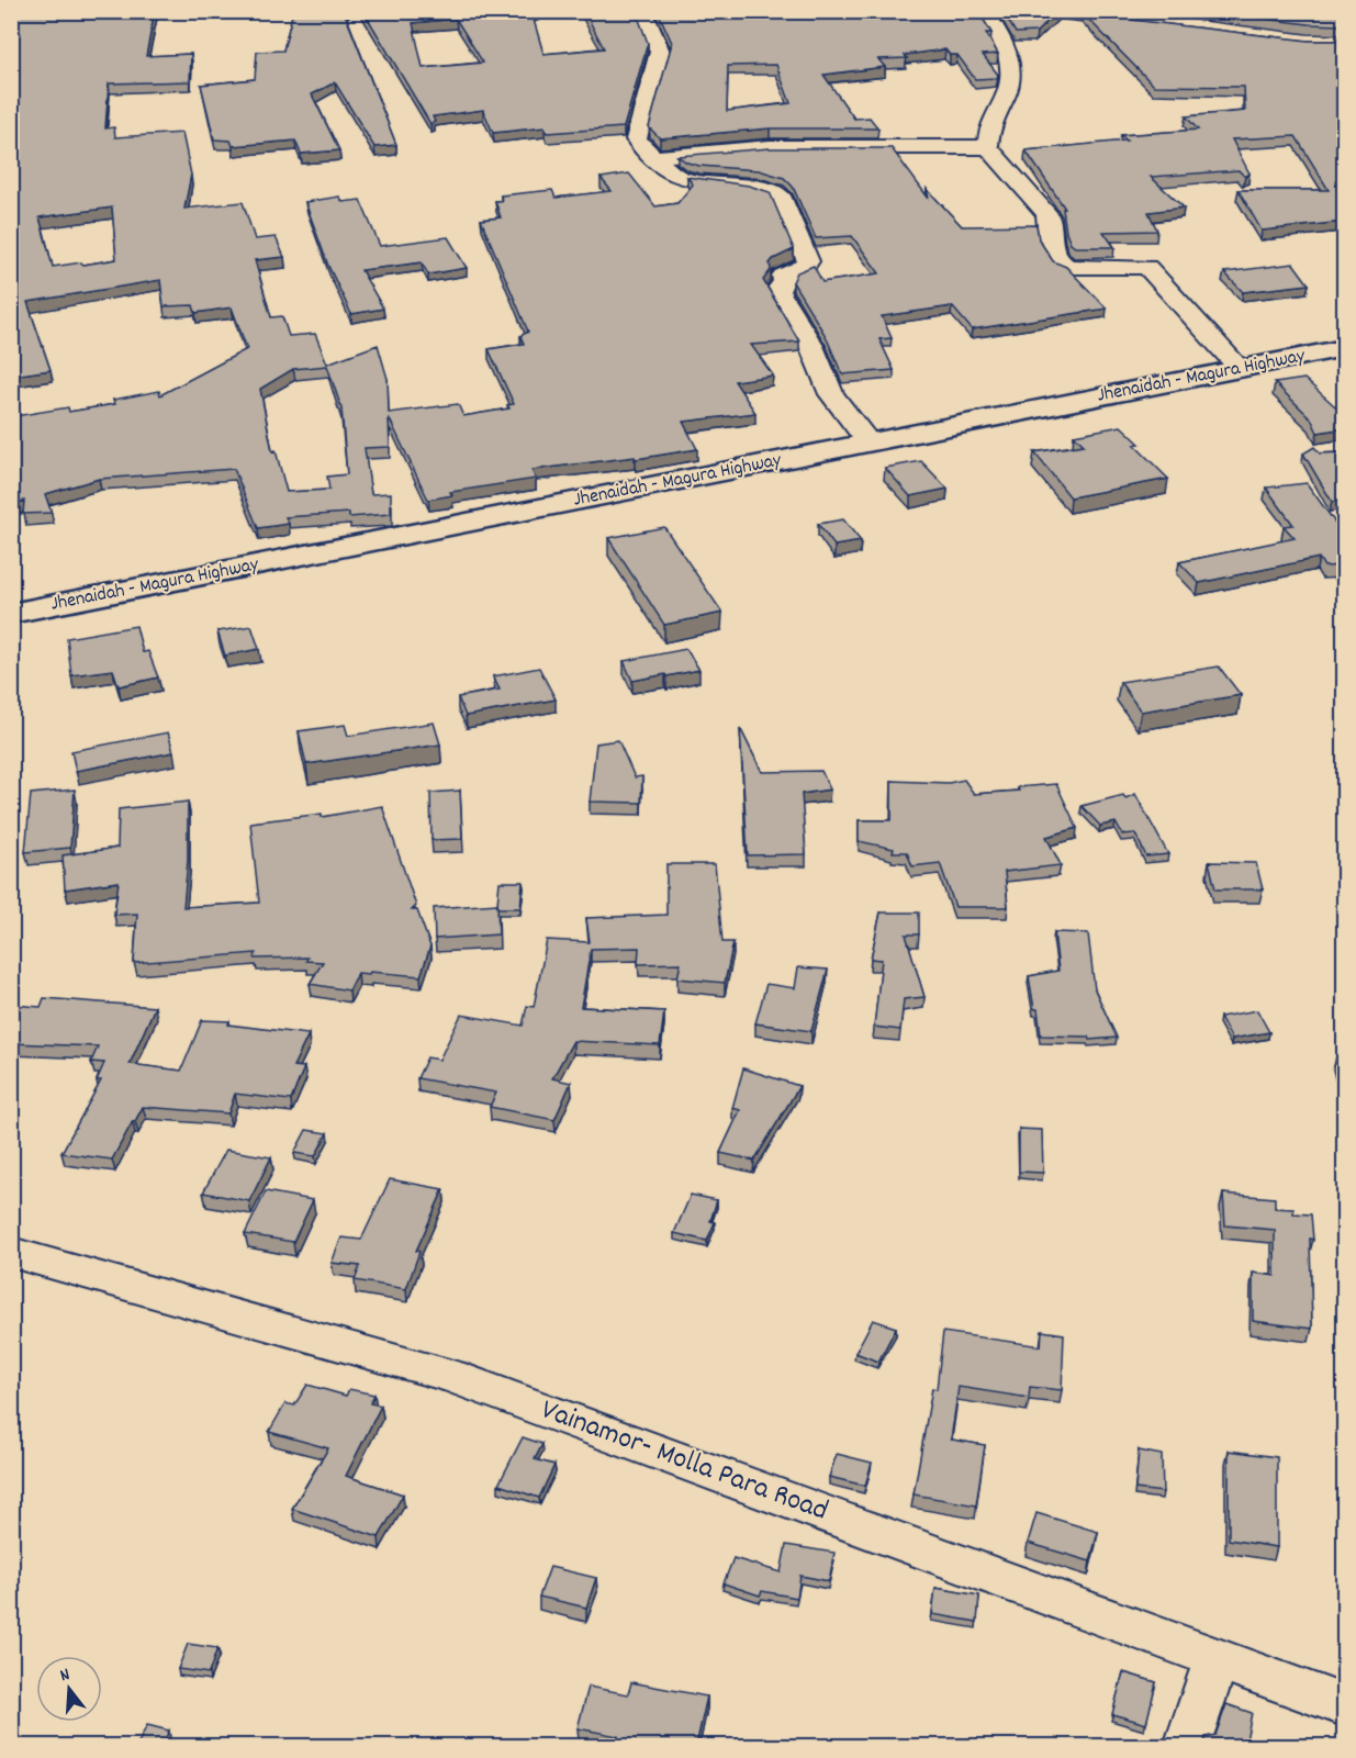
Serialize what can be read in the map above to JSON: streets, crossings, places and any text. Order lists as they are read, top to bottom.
{
  "streets": {
    "highway": ["Jhenaidah - Magura Highway"],
    "street": ["Vainamor- Molla Para Road"]
  },
  "north": "top"
}
